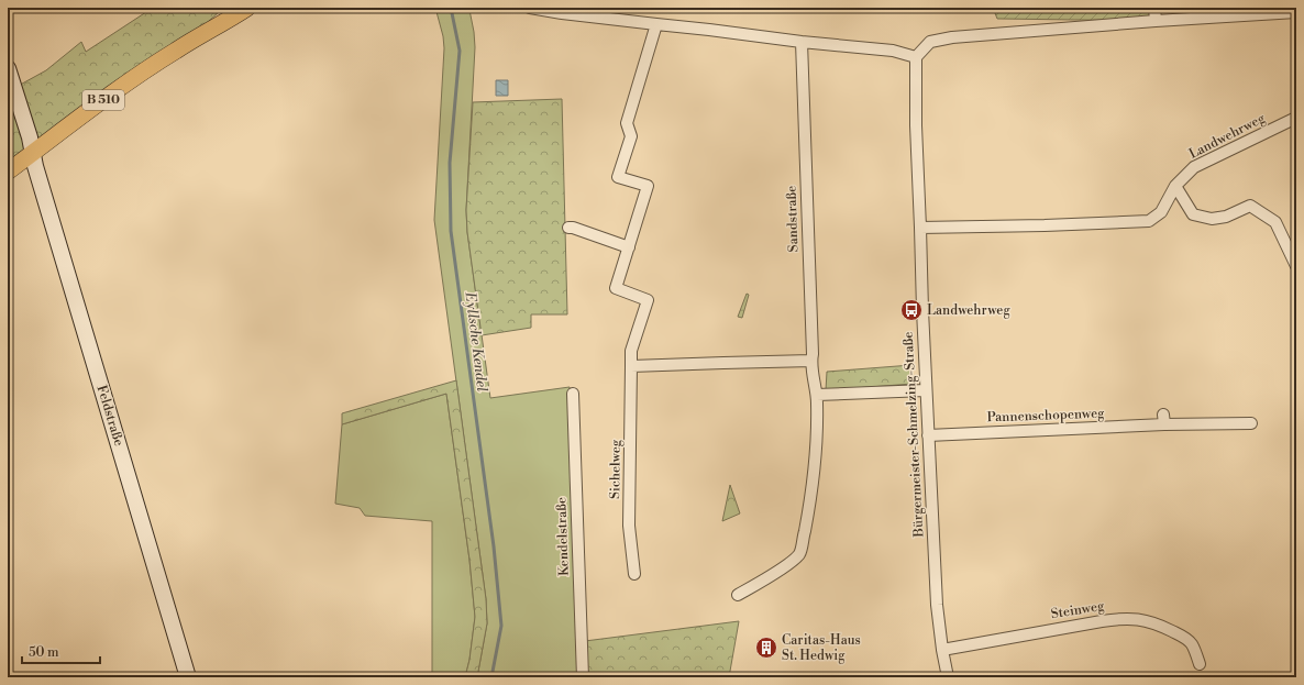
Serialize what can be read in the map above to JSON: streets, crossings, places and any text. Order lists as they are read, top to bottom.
{
  "streets": {
    "main road": ["B 510"],
    "street": [
      "Landwehrweg",
      "Sandstraße",
      "Feldstraße",
      "Pannenschopenweg",
      "Bürgermeister-Schmelzing-Straße",
      "Sichelweg",
      "Kendelstraße",
      "Steinweg"
    ]
  },
  "crossings": [
    ["B 510", "Feldstraße"],
    ["Landwehrweg", "Bürgermeister-Schmelzing-Straße"],
    ["Pannenschopenweg", "Bürgermeister-Schmelzing-Straße"],
    ["Bürgermeister-Schmelzing-Straße", "Steinweg"]
  ],
  "water": ["Eyllsche Kendel"],
  "places": {
    "bus stop": ["Landwehrweg"],
    "building": ["Caritas-Haus St. Hedwig"]
  },
  "scale_bar": "50 m"
}
